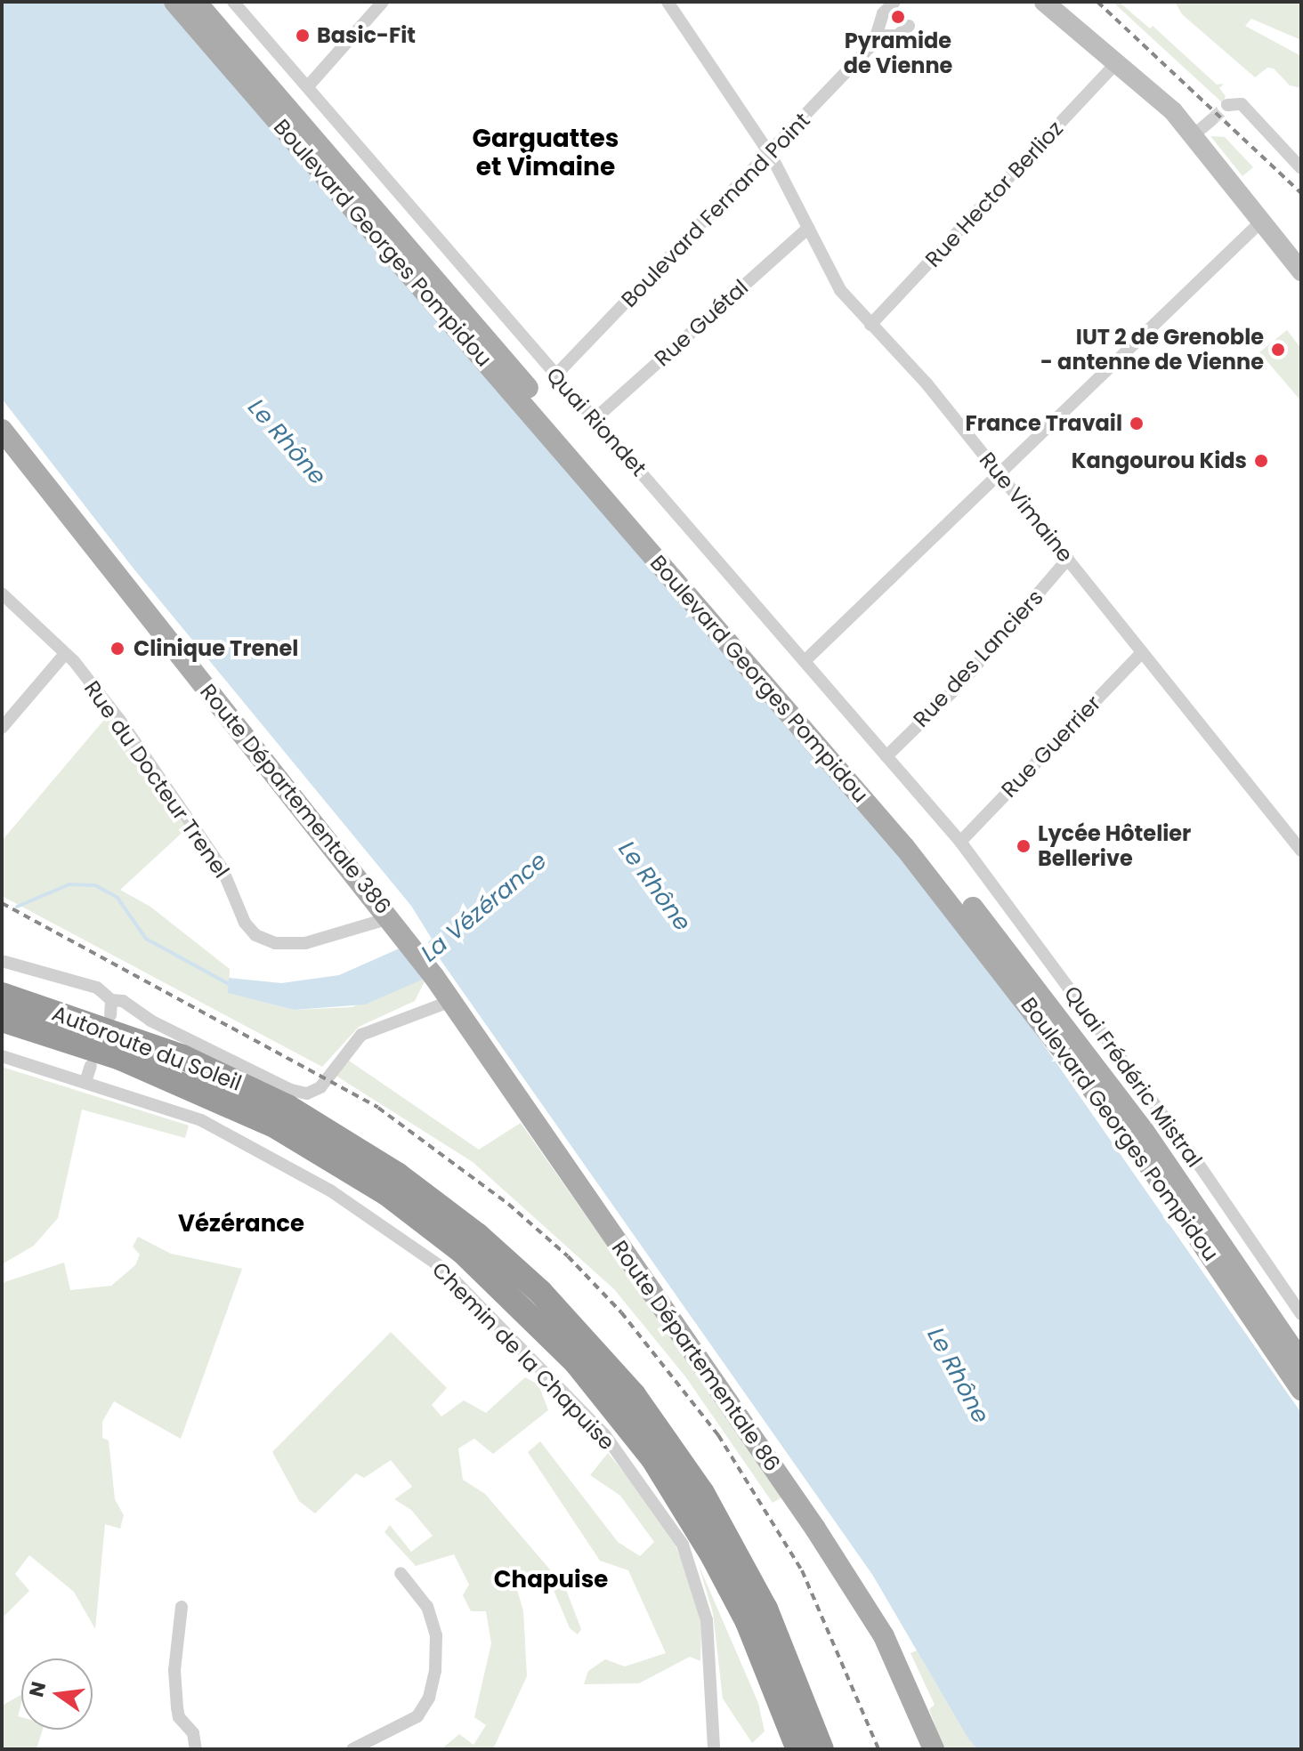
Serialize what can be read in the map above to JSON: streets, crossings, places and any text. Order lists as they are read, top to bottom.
{
  "streets": {
    "highway": ["Autoroute du Soleil"],
    "main road": ["Boulevard Georges Pompidou", "Route Départementale 386", "Route Départementale 86"],
    "street": [
      "Rue Hector Berlioz",
      "Boulevard Fernand Point",
      "Rue Guétal",
      "Quai Riondet",
      "Rue Vimaine",
      "Rue des Lanciers",
      "Rue Guerrier",
      "Rue du Docteur Trenel",
      "Quai Frédéric Mistral",
      "Chemin de la Chapuise"
    ]
  },
  "crossings": [
    ["Rue Hector Berlioz", "Rue Vimaine"],
    ["Boulevard Fernand Point", "Quai Riondet"],
    ["Boulevard Fernand Point", "Rue Vimaine"],
    ["Rue Guétal", "Quai Riondet"],
    ["Rue Guétal", "Rue Vimaine"],
    ["Quai Riondet", "Rue des Lanciers"],
    ["Quai Riondet", "Rue Guerrier"],
    ["Quai Riondet", "Quai Frédéric Mistral"],
    ["Rue Vimaine", "Rue des Lanciers"],
    ["Rue Vimaine", "Rue Guerrier"],
    ["Rue Guerrier", "Quai Frédéric Mistral"],
    ["Rue du Docteur Trenel", "Route Départementale 386"],
    ["Route Départementale 386", "Route Départementale 86"]
  ],
  "districts": ["Garguattes et Vimaine", "Vézérance", "Chapuise"],
  "water": ["Le Rhône", "La Vézérance"],
  "places": [
    "Pyramide de Vienne",
    "Basic-Fit",
    "IUT 2 de Grenoble - antenne de Vienne",
    "France Travail",
    "Kangourou Kids",
    "Clinique Trenel",
    "Lycée Hôtelier Bellerive"
  ],
  "north": "left"
}
